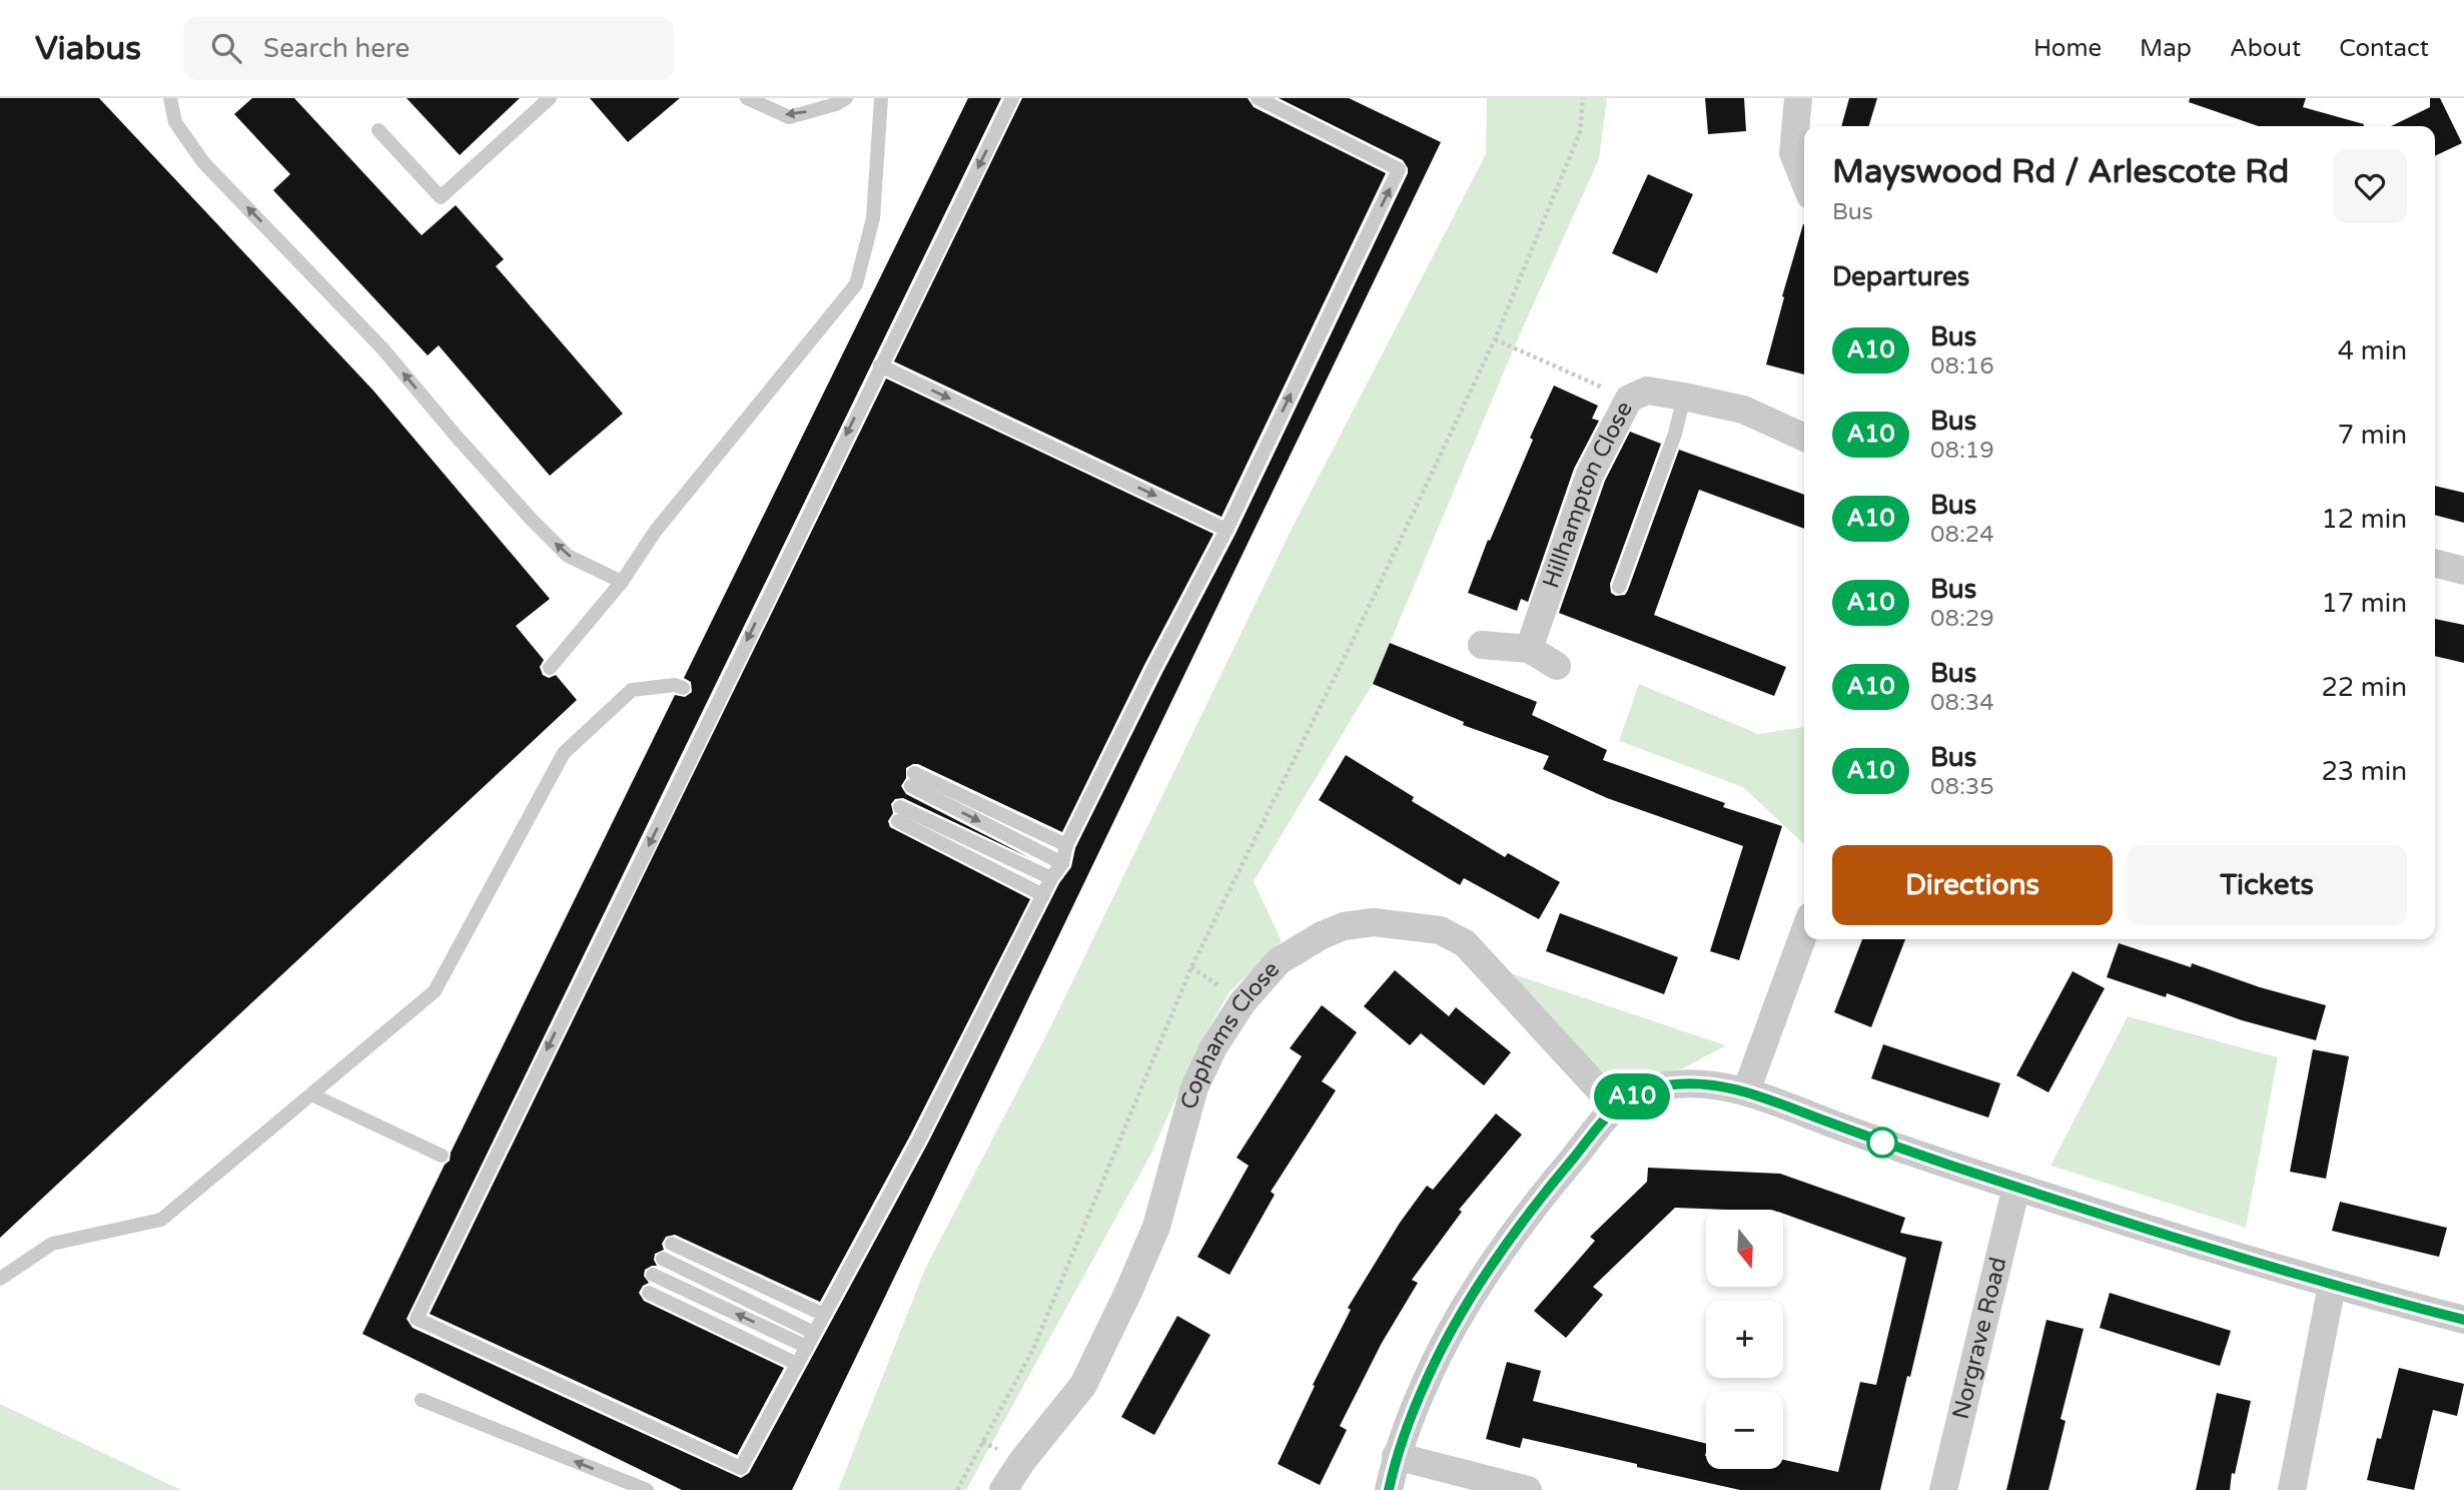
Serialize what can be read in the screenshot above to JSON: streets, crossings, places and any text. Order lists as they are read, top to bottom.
{
  "streets": {
    "street": ["Hillhampton Close", "Cophams Close", "Norgrave Road"]
  },
  "lines": ["bus line A10"],
  "north": "bottom",
  "page": {
    "header": "Viabus",
    "search": "Search here",
    "nav": [
      "Home",
      "Map",
      "About",
      "Contact"
    ],
    "on_map": "A10",
    "heading": [
      ["Mayswood Rd / Arlescote Rd", "Bus"],
      "Departures"
    ],
    "list": [
      {
        "mark": "A10",
        "name": "Bus",
        "note": "08:16",
        "value": "4 min"
      },
      {
        "mark": "A10",
        "name": "Bus",
        "note": "08:19",
        "value": "7 min"
      },
      {
        "mark": "A10",
        "name": "Bus",
        "note": "08:24",
        "value": "12 min"
      },
      {
        "mark": "A10",
        "name": "Bus",
        "note": "08:29",
        "value": "17 min"
      },
      {
        "mark": "A10",
        "name": "Bus",
        "note": "08:34",
        "value": "22 min"
      },
      {
        "mark": "A10",
        "name": "Bus",
        "note": "08:35",
        "value": "23 min"
      }
    ],
    "buttons": ["Directions", "Tickets"],
    "map_buttons": ["+", "−"]
  }
}
